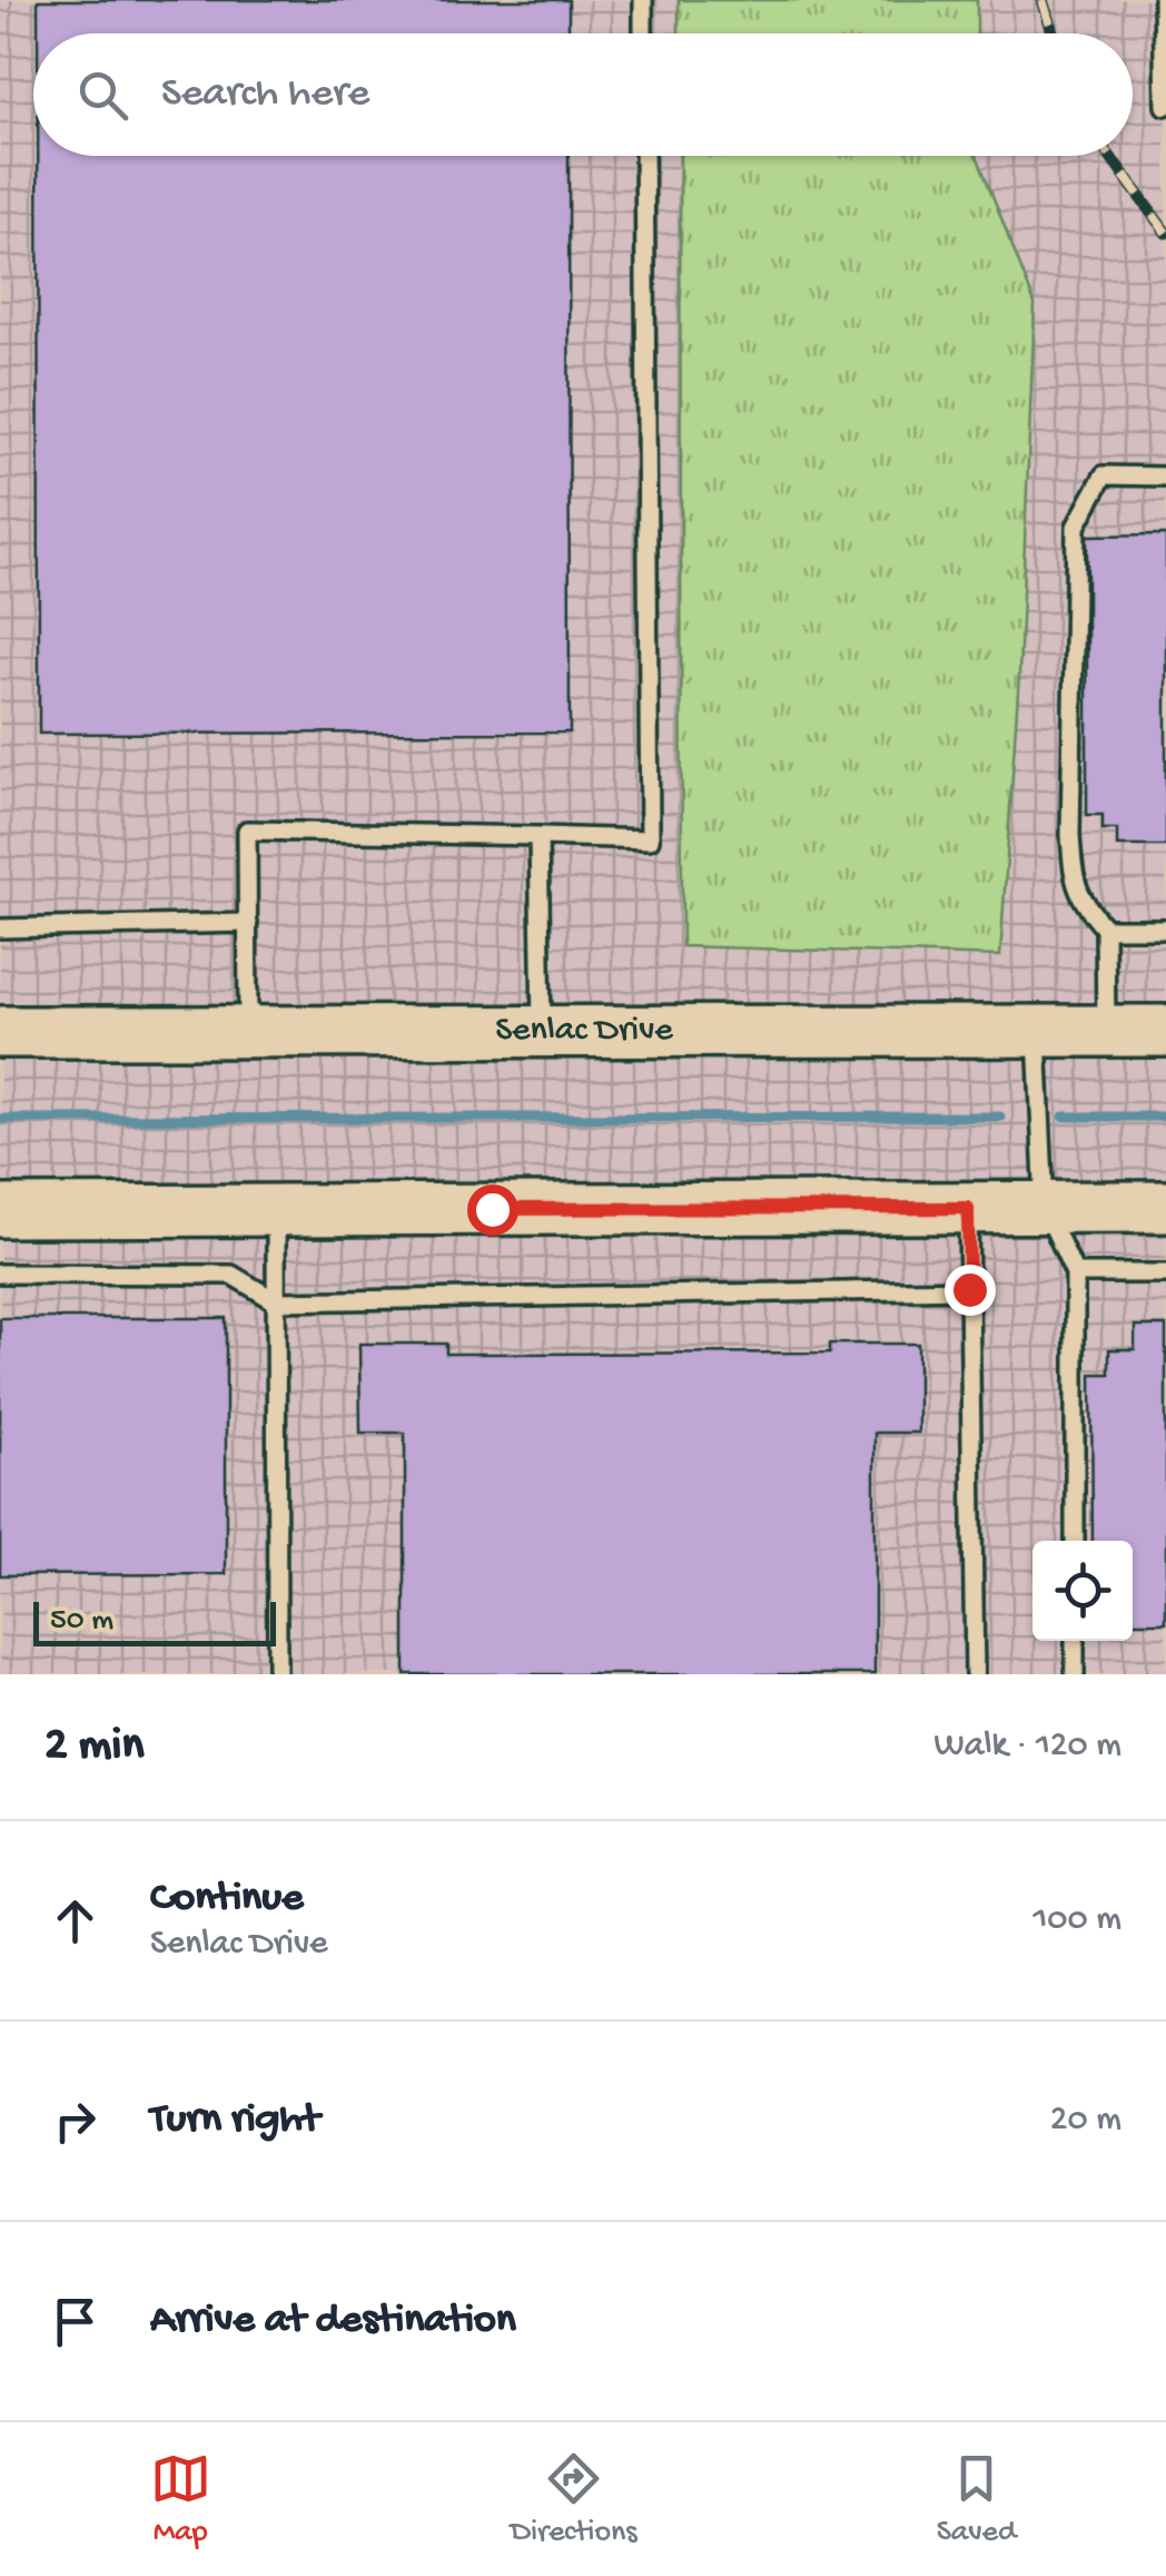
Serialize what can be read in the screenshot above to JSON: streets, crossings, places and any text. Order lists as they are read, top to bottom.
{
  "streets": {
    "street": ["Senlac Drive"]
  },
  "scale_bar": "50 m",
  "page": {
    "search": "Search here",
    "scale": "50 m",
    "heading": ["2 min", "Walk · 120 m"],
    "list": [
      ["Continue", "Senlac Drive", "100 m"],
      ["Turn right", "20 m"],
      "Arrive at destination"
    ],
    "nav": ["Map", "Directions", "Saved"]
  }
}
